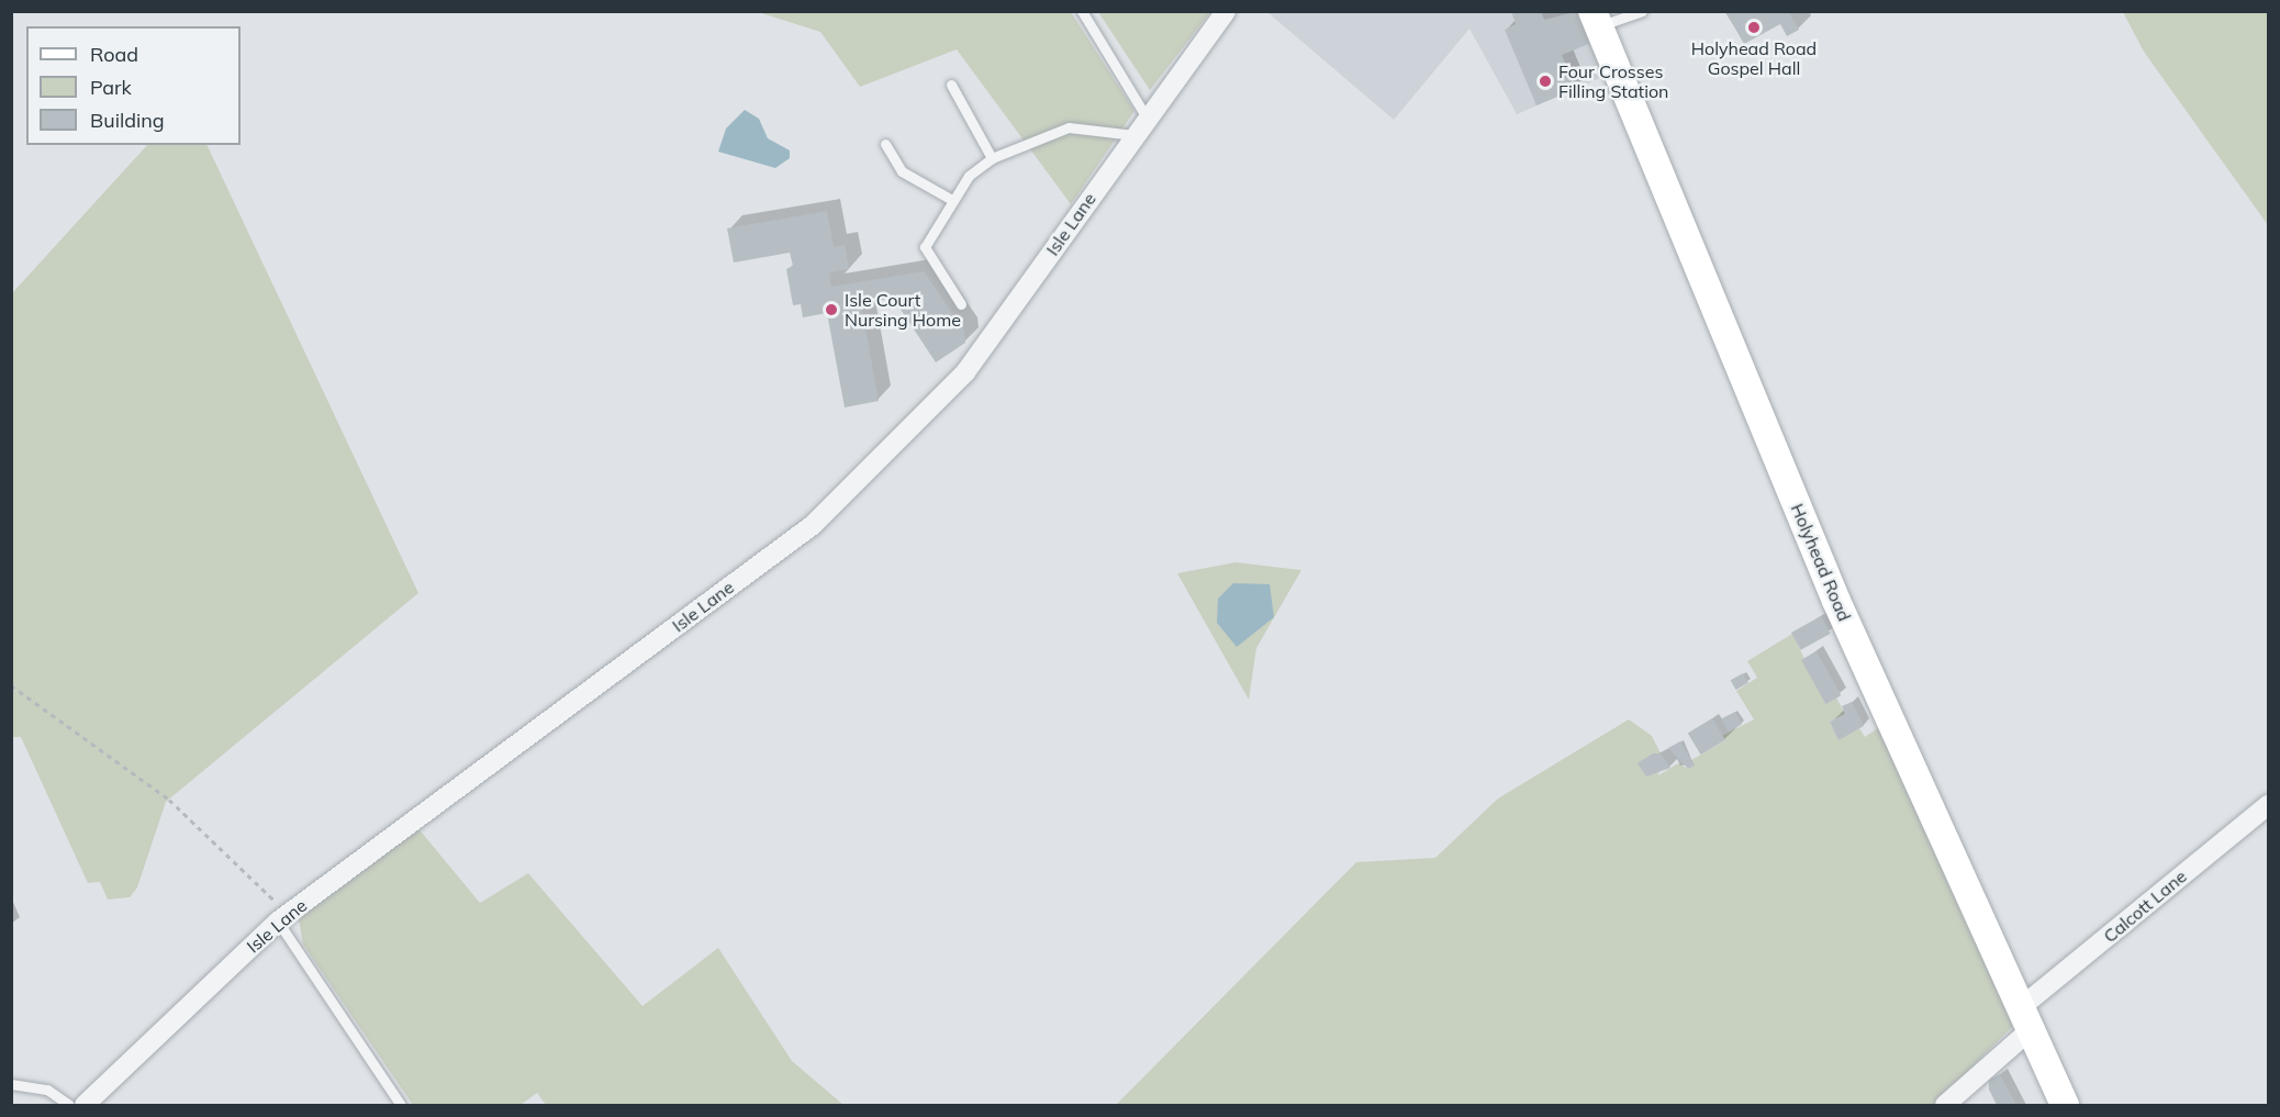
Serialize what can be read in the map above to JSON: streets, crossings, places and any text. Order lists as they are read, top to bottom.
{
  "streets": {
    "main road": ["Holyhead Road"],
    "street": ["Isle Lane", "Calcott Lane"]
  },
  "crossings": [
    ["Holyhead Road", "Calcott Lane"]
  ],
  "places": ["Holyhead Road Gospel Hall", "Four Crosses Filling Station", "Isle Court Nursing Home"],
  "legend": ["Road", "Park", "Building"]
}
